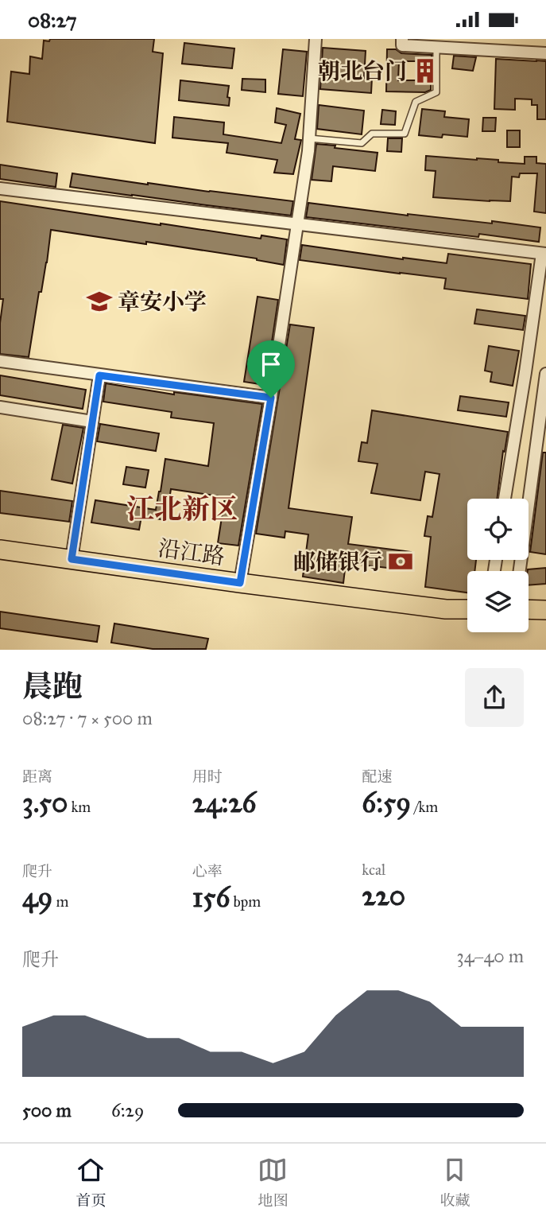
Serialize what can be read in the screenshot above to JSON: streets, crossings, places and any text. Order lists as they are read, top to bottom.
{
  "streets": {
    "main road": ["沿江路"]
  },
  "districts": ["江北新区"],
  "places": {
    "building": ["朝北台门"],
    "school or university": ["章安小学"],
    "bank": ["邮储银行"]
  },
  "page": {
    "status": "08:27",
    "heading": ["晨跑", "08:27 · 7 × 500 m"],
    "stats": [
      ["距离", "3.50 km"],
      ["用时", "24:26"],
      ["配速", "6:59 /km"],
      ["爬升", "49 m"],
      ["心率", "156 bpm"],
      ["kcal", "220"]
    ],
    "chart": ["爬升", "34–40 m"],
    "list": [
      {
        "name": "500 m",
        "note": "6:29"
      }
    ],
    "tabs": ["首页", "地图", "收藏"]
  }
}
